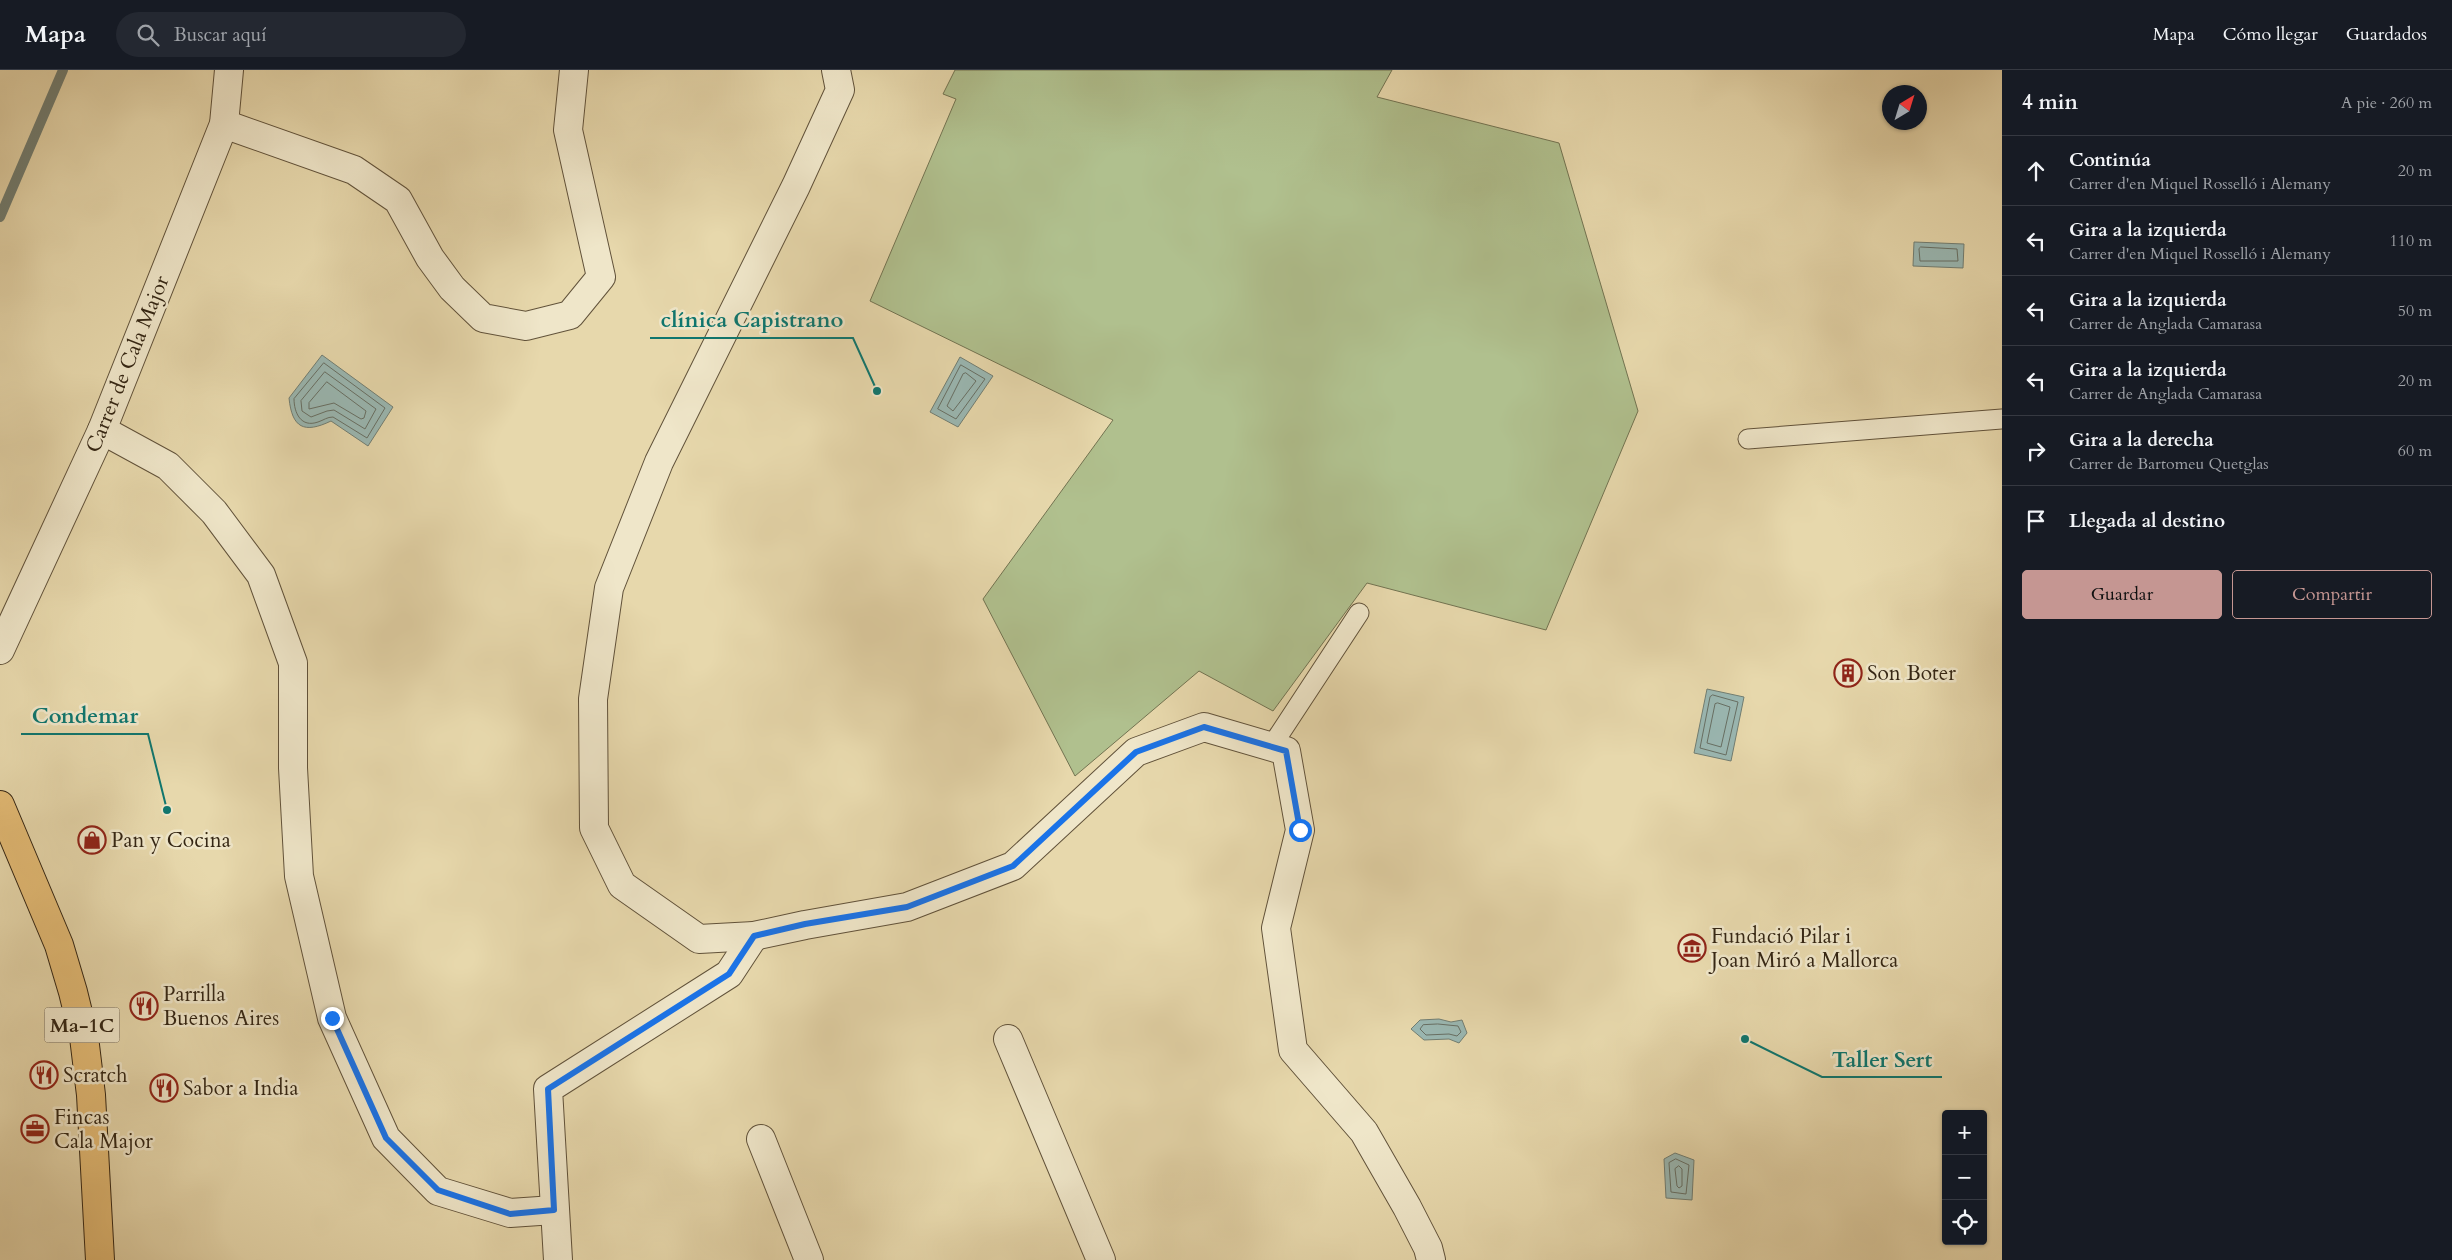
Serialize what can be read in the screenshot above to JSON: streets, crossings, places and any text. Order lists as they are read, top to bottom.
{
  "streets": {
    "main road": ["Ma-1C"],
    "street": ["Carrer de Cala Major"]
  },
  "places": {
    "other": ["clínica Capistrano", "Condemar", "Taller Sert"],
    "building": ["Son Boter"],
    "shop": ["Pan y Cocina"],
    "museum": ["Fundació Pilar i Joan Miró a Mallorca"],
    "restaurant": ["Parrilla Buenos Aires", "Scratch", "Sabor a India"],
    "office": ["Fincas Cala Major"]
  },
  "north": "top right",
  "page": {
    "header": "Mapa",
    "search": "Buscar aquí",
    "nav": ["Mapa", "Cómo llegar", "Guardados"],
    "heading": ["4 min", "A pie · 260 m"],
    "list": [
      ["Continúa", "Carrer d'en Miquel Rosselló i Alemany", "20 m"],
      ["Gira a la izquierda", "Carrer d'en Miquel Rosselló i Alemany", "110 m"],
      ["Gira a la izquierda", "Carrer de Anglada Camarasa", "50 m"],
      ["Gira a la izquierda", "Carrer de Anglada Camarasa", "20 m"],
      ["Gira a la derecha", "Carrer de Bartomeu Quetglas", "60 m"],
      "Llegada al destino"
    ],
    "buttons": ["Guardar", "Compartir"],
    "map_buttons": ["+", "−"]
  }
}
